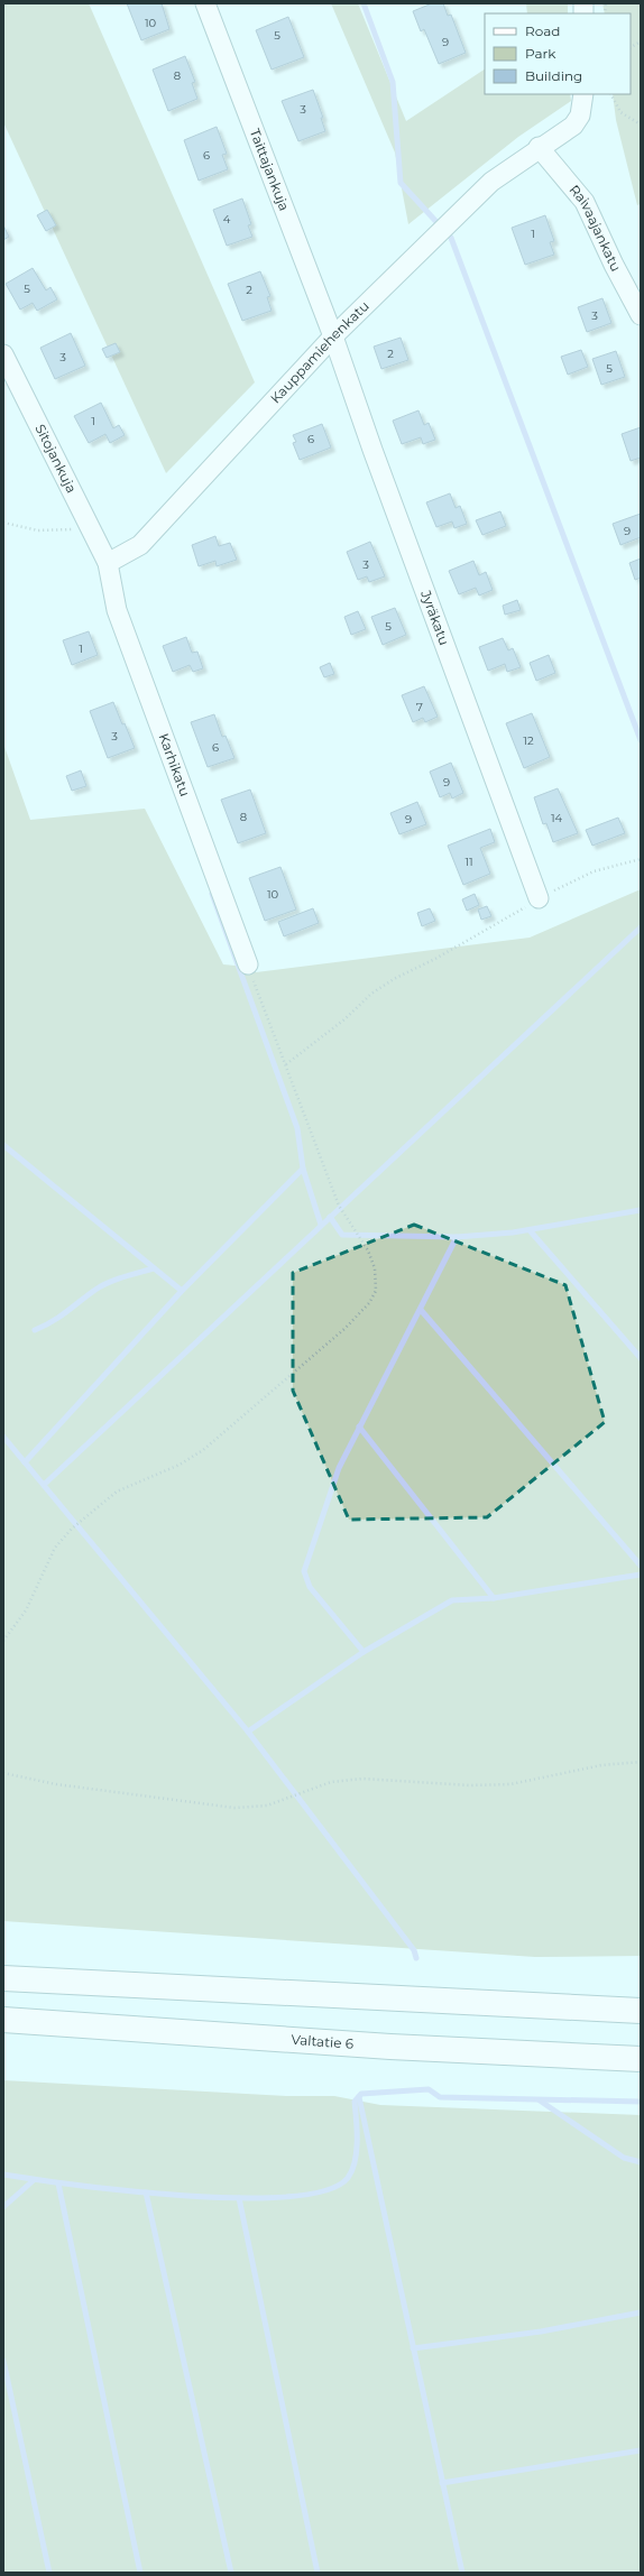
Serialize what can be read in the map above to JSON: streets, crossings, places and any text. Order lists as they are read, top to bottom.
{
  "streets": {
    "highway": ["Valtatie 6"],
    "street": [
      "Taittajankuja",
      "Raivaajankatu",
      "Kauppamiehenkatu",
      "Sitojankuja",
      "Jyräkatu",
      "Karhikatu"
    ]
  },
  "crossings": [
    ["Taittajankuja", "Kauppamiehenkatu"],
    ["Taittajankuja", "Jyräkatu"],
    ["Raivaajankatu", "Kauppamiehenkatu"],
    ["Kauppamiehenkatu", "Sitojankuja"],
    ["Kauppamiehenkatu", "Jyräkatu"],
    ["Kauppamiehenkatu", "Karhikatu"],
    ["Sitojankuja", "Karhikatu"]
  ],
  "house_numbers": [
    "10",
    "5",
    "9",
    "8",
    "3",
    "6",
    "4",
    "1",
    "5",
    "2",
    "3",
    "2",
    "3",
    "5",
    "1",
    "6",
    "9",
    "3",
    "5",
    "1",
    "7",
    "3",
    "12",
    "6",
    "9",
    "8",
    "14",
    "9",
    "11",
    "10"
  ],
  "legend": ["Road", "Park", "Building"]
}
